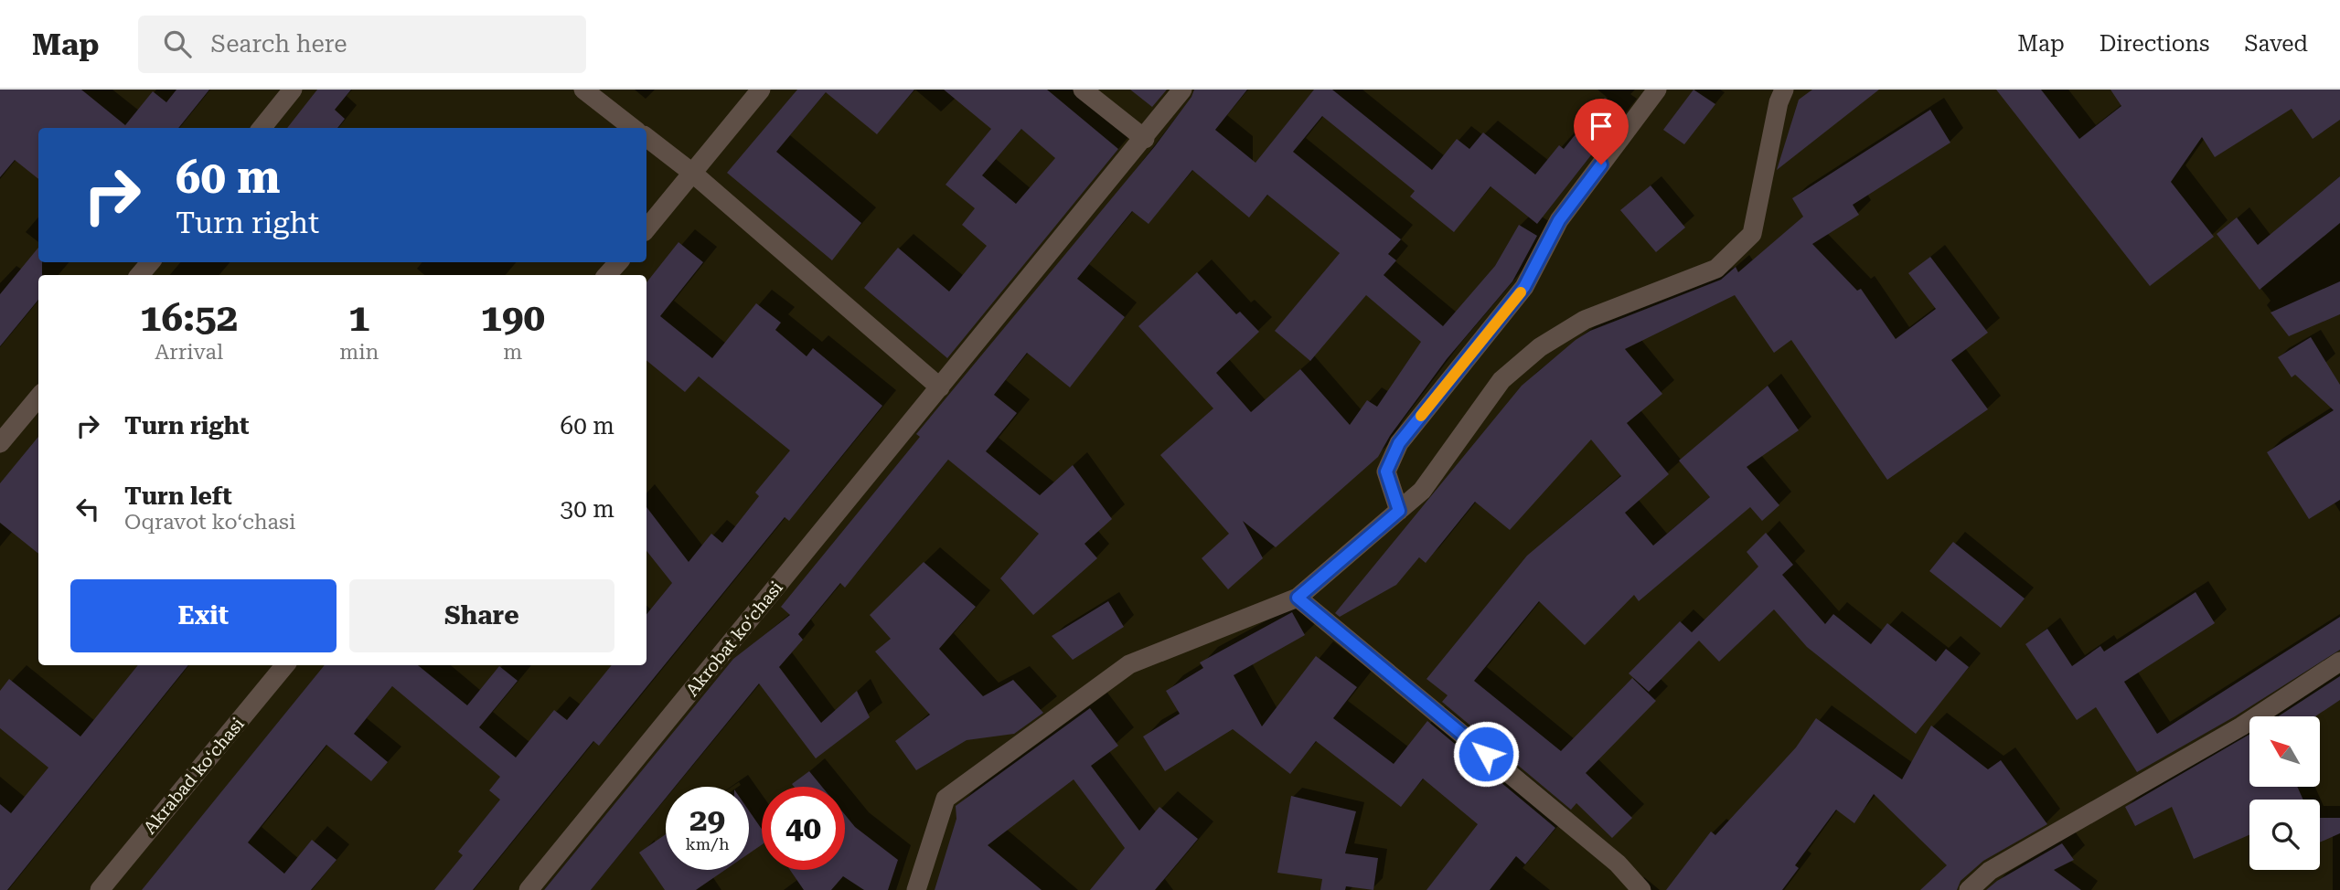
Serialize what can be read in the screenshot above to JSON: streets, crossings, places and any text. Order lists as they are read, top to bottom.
{
  "streets": {
    "street": ["Akrobat koʻchasi", "Akrabad koʻchasi"]
  },
  "north": "top left",
  "page": {
    "header": "Map",
    "search": "Search here",
    "nav": ["Map", "Directions", "Saved"],
    "turn": ["60 m", "Turn right"],
    "eta": [
      "16:52",
      "Arrival",
      "1",
      "min",
      "190",
      "m"
    ],
    "list": [
      {
        "name": "Turn right",
        "value": "60 m"
      },
      {
        "name": "Turn left",
        "note": "Oqravot koʻchasi",
        "value": "30 m"
      }
    ],
    "buttons": ["Exit", "Share"],
    "speed": "29 km/h",
    "limit": "40"
  }
}
